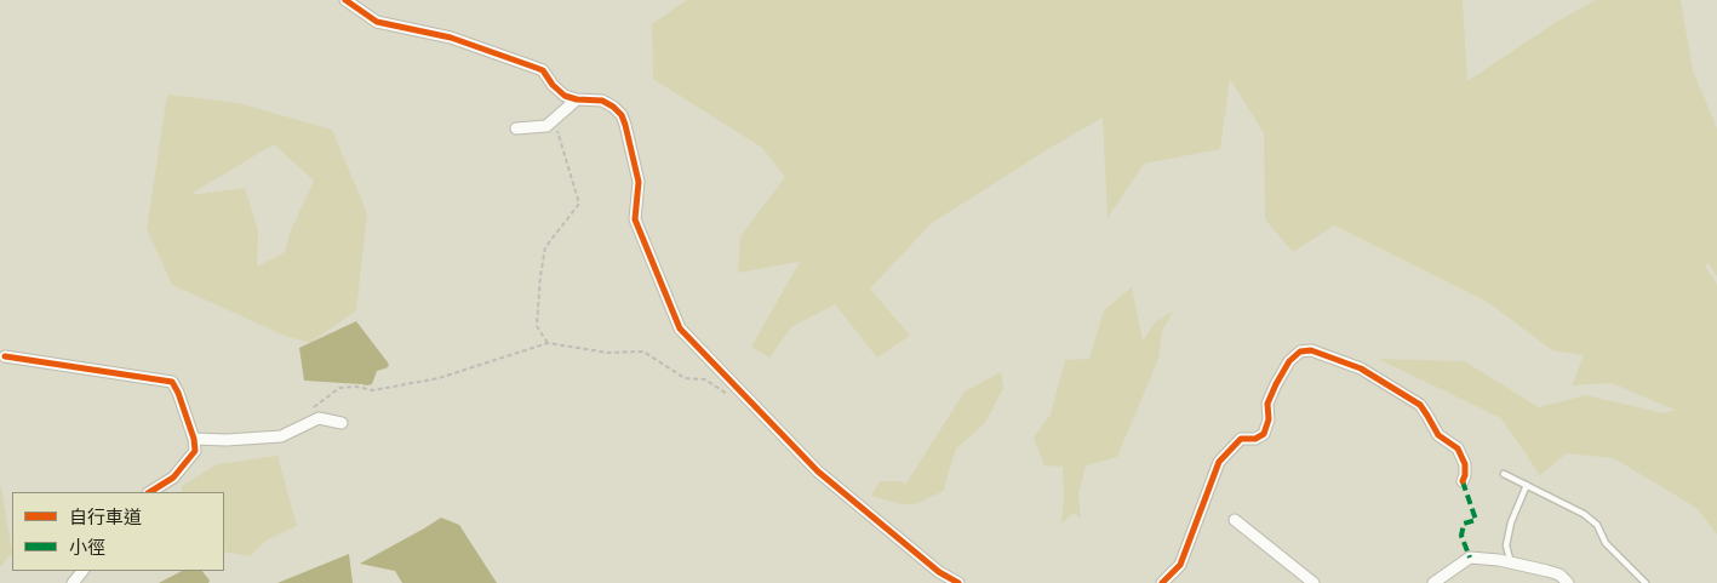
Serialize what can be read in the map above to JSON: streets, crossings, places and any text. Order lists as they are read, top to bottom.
{
  "legend": ["自行車道", "小徑"]
}
